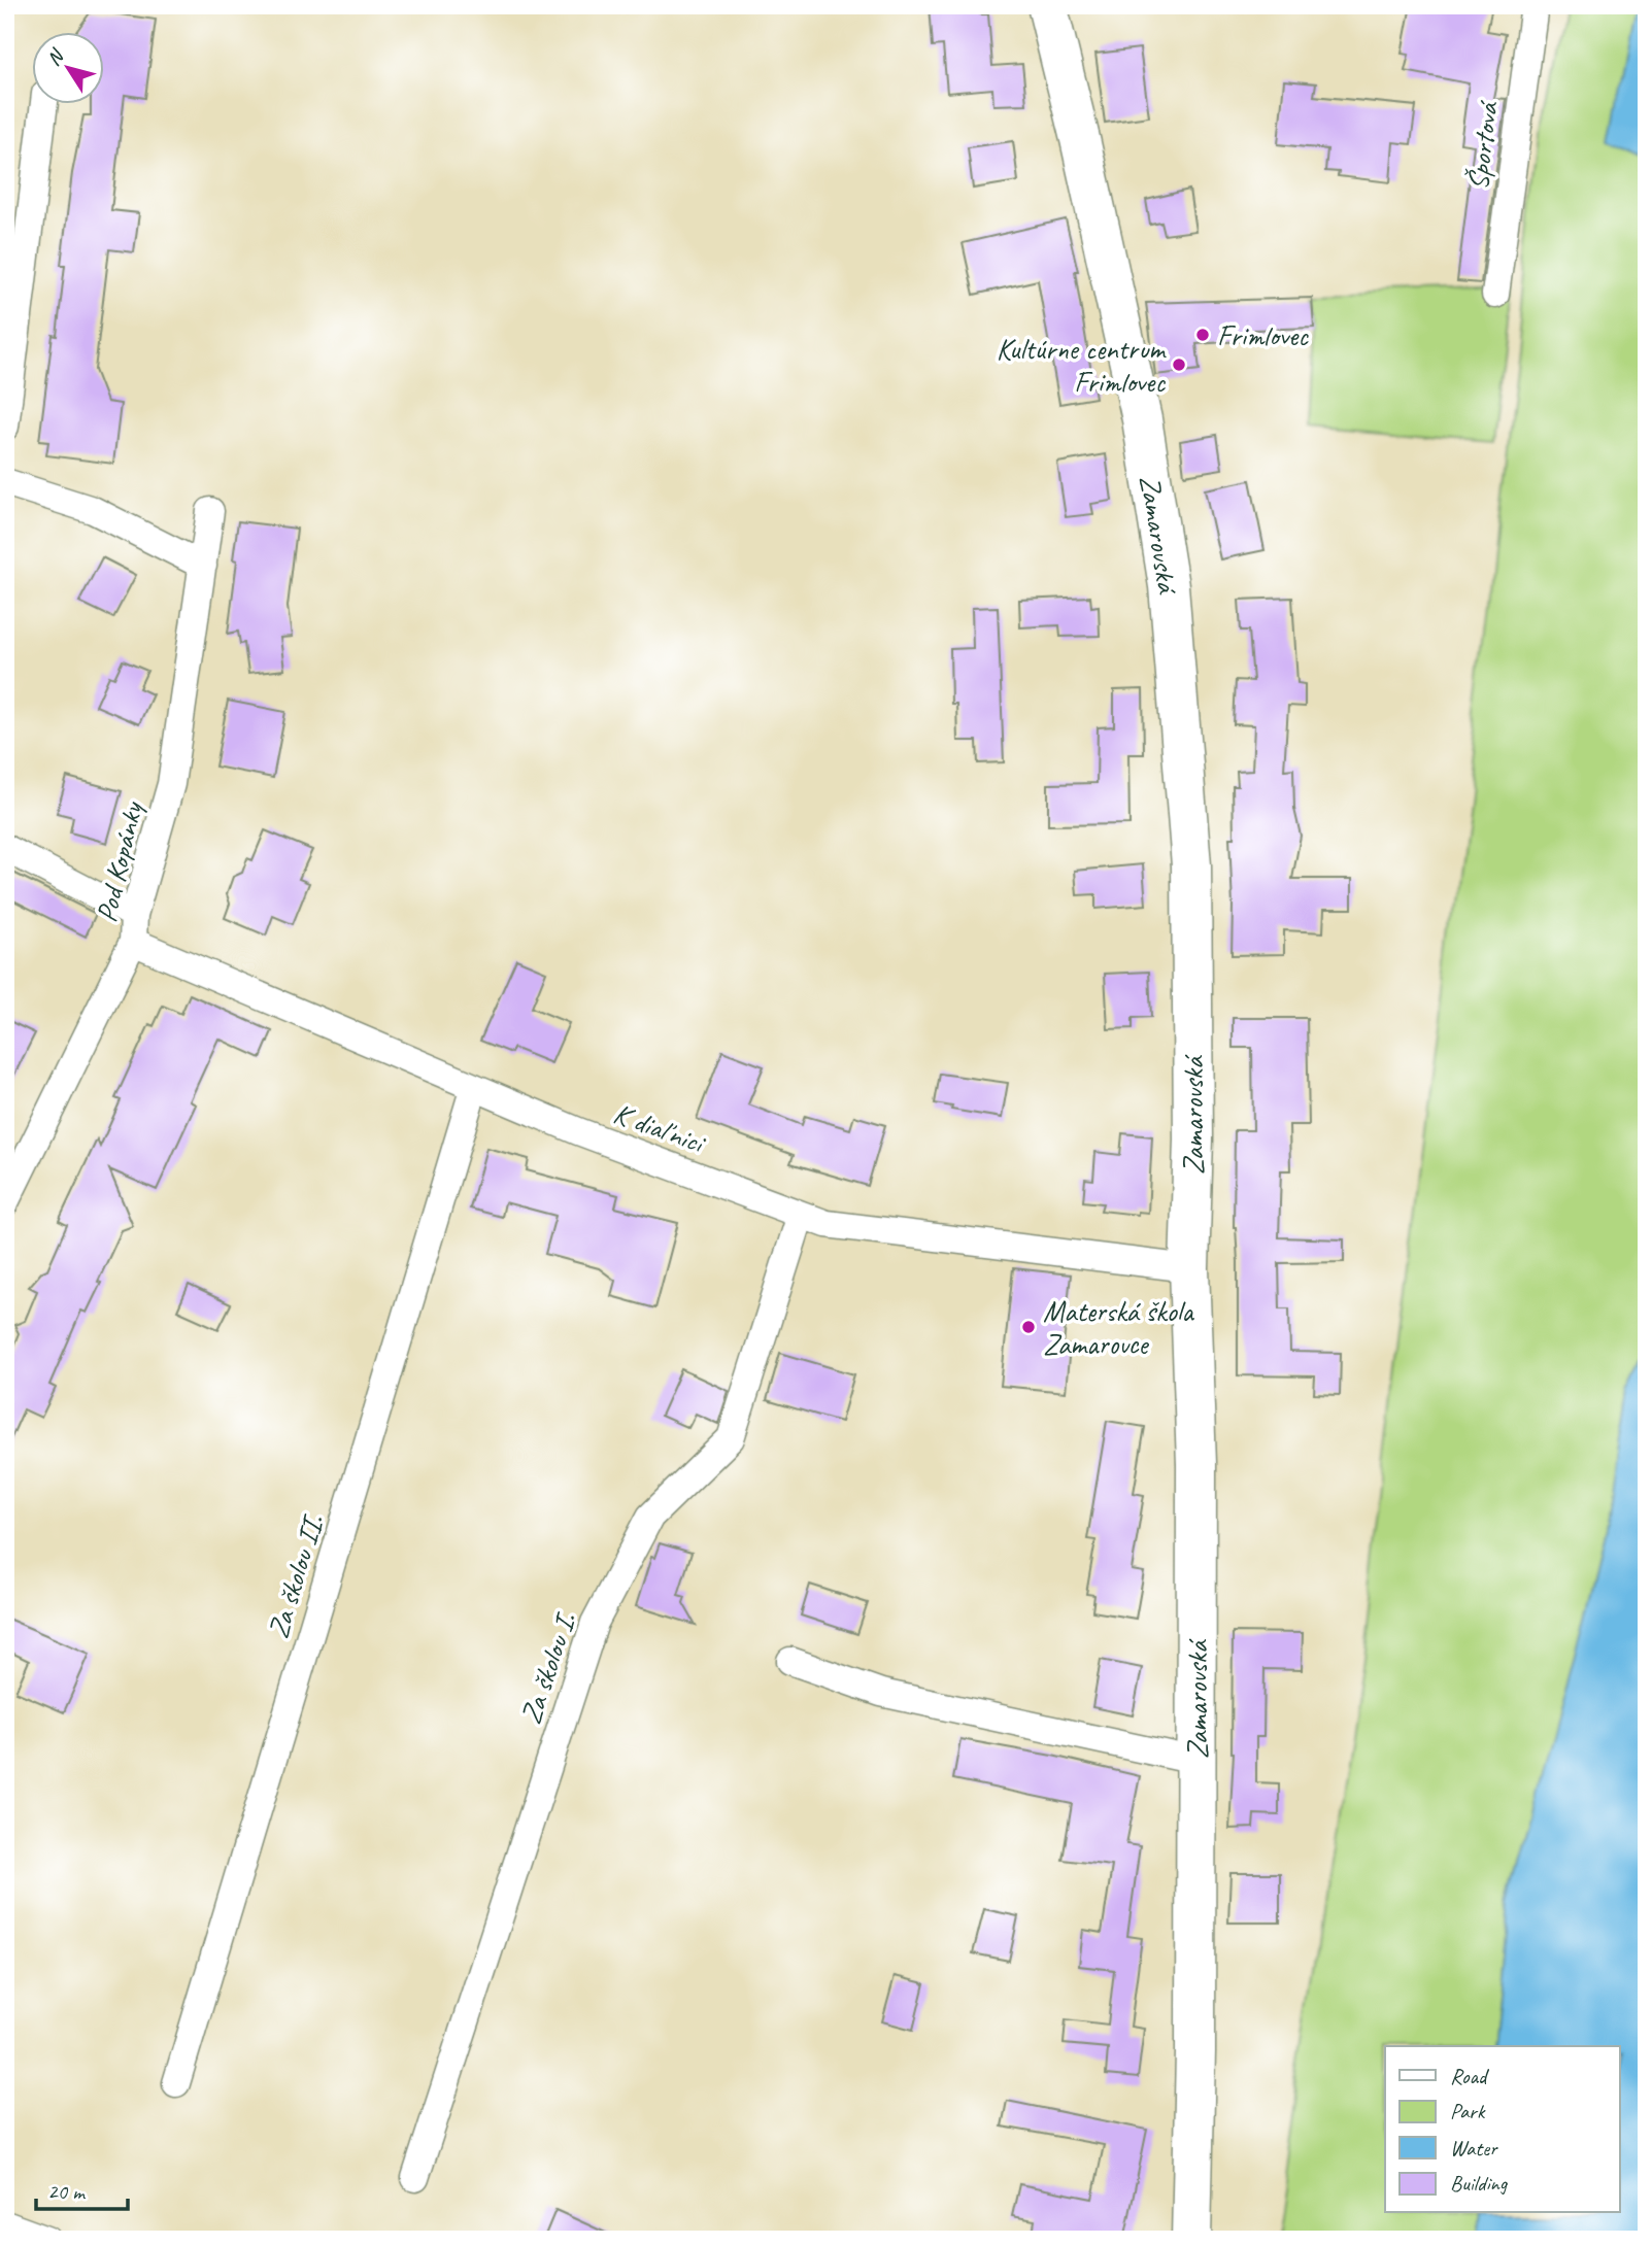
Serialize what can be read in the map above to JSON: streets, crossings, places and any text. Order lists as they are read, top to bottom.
{
  "streets": {
    "main road": ["Zamarovská"],
    "street": [
      "Športová",
      "Pod Kopánky",
      "K diaľnici",
      "Za školou II.",
      "Za školou I."
    ]
  },
  "crossings": [
    ["Zamarovská", "K diaľnici"],
    ["Pod Kopánky", "K diaľnici"],
    ["K diaľnici", "Za školou II."],
    ["K diaľnici", "Za školou I."]
  ],
  "places": ["Frimlovec", "Kultúrne centrum Frimlovec", "Materská škola Zamarovce"],
  "legend": [
    "Road",
    "Park",
    "Water",
    "Building"
  ],
  "scale_bar": "20 m",
  "north": "top left"
}
